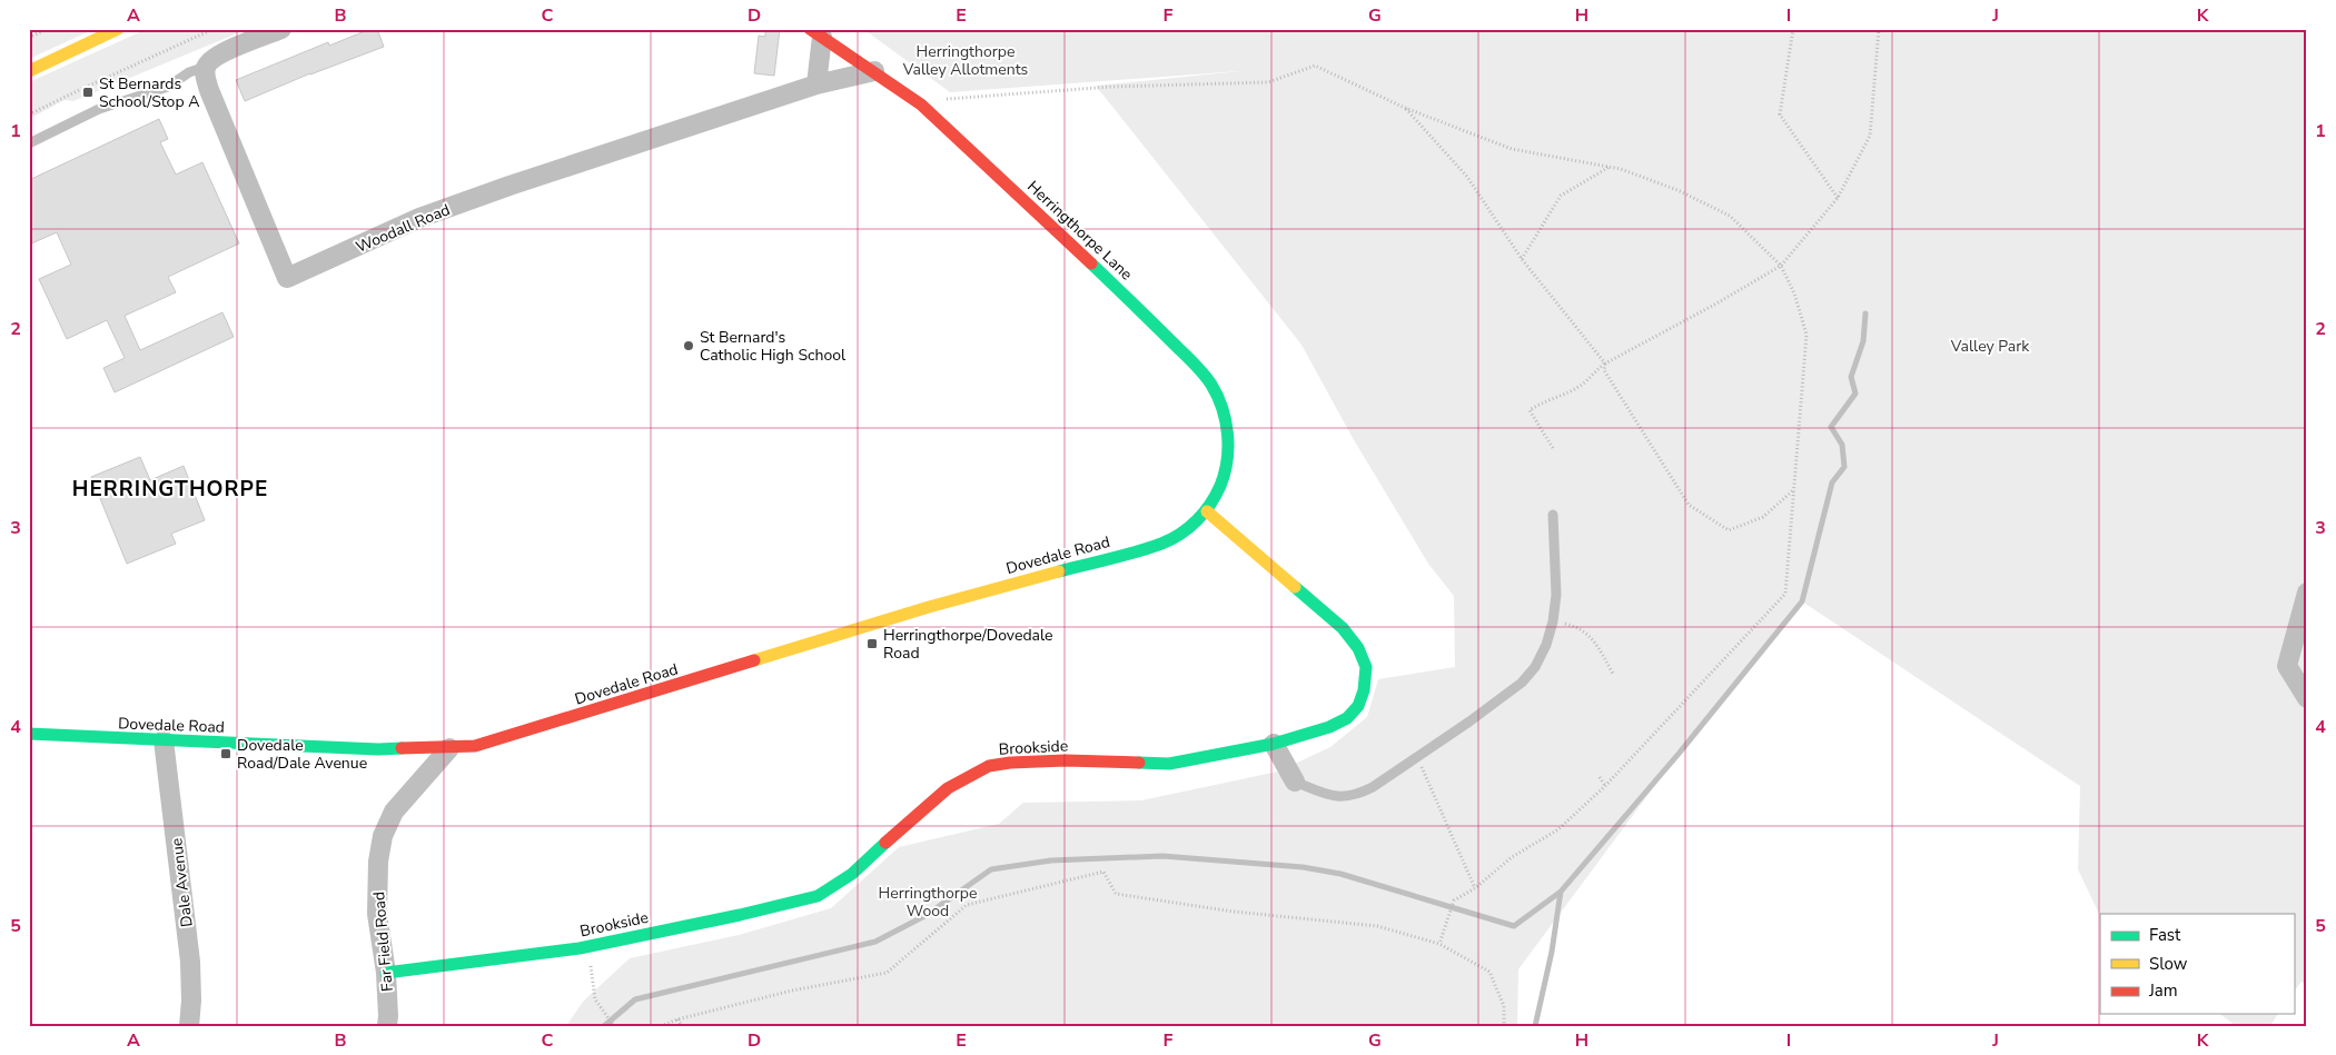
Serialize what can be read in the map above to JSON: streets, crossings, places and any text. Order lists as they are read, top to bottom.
{
  "streets": {
    "street": [
      "Woodall Road",
      "Herringthorpe Lane",
      "Dovedale Road",
      "Brookside",
      "Dale Avenue",
      "Far Field Road"
    ]
  },
  "crossings": [
    ["Woodall Road", "Herringthorpe Lane"],
    ["Herringthorpe Lane", "Dovedale Road"],
    ["Herringthorpe Lane", "Brookside"],
    ["Dovedale Road", "Brookside"],
    ["Dovedale Road", "Dale Avenue"],
    ["Dovedale Road", "Far Field Road"],
    ["Brookside", "Far Field Road"]
  ],
  "districts": ["HERRINGTHORPE"],
  "parks": ["Herringthorpe Valley Allotments", "Valley Park", "Herringthorpe Wood"],
  "places": {
    "transit": ["St Bernards School/Stop A", "Herringthorpe/Dovedale Road", "Dovedale Road/Dale Avenue"],
    "other": ["St Bernard's Catholic High School"]
  },
  "legend": ["Fast", "Slow", "Jam"],
  "grid": {
    "columns": [
      "A",
      "B",
      "C",
      "D",
      "E",
      "F",
      "G",
      "H",
      "I",
      "J",
      "K"
    ],
    "rows": [
      "1",
      "2",
      "3",
      "4",
      "5"
    ]
  }
}
